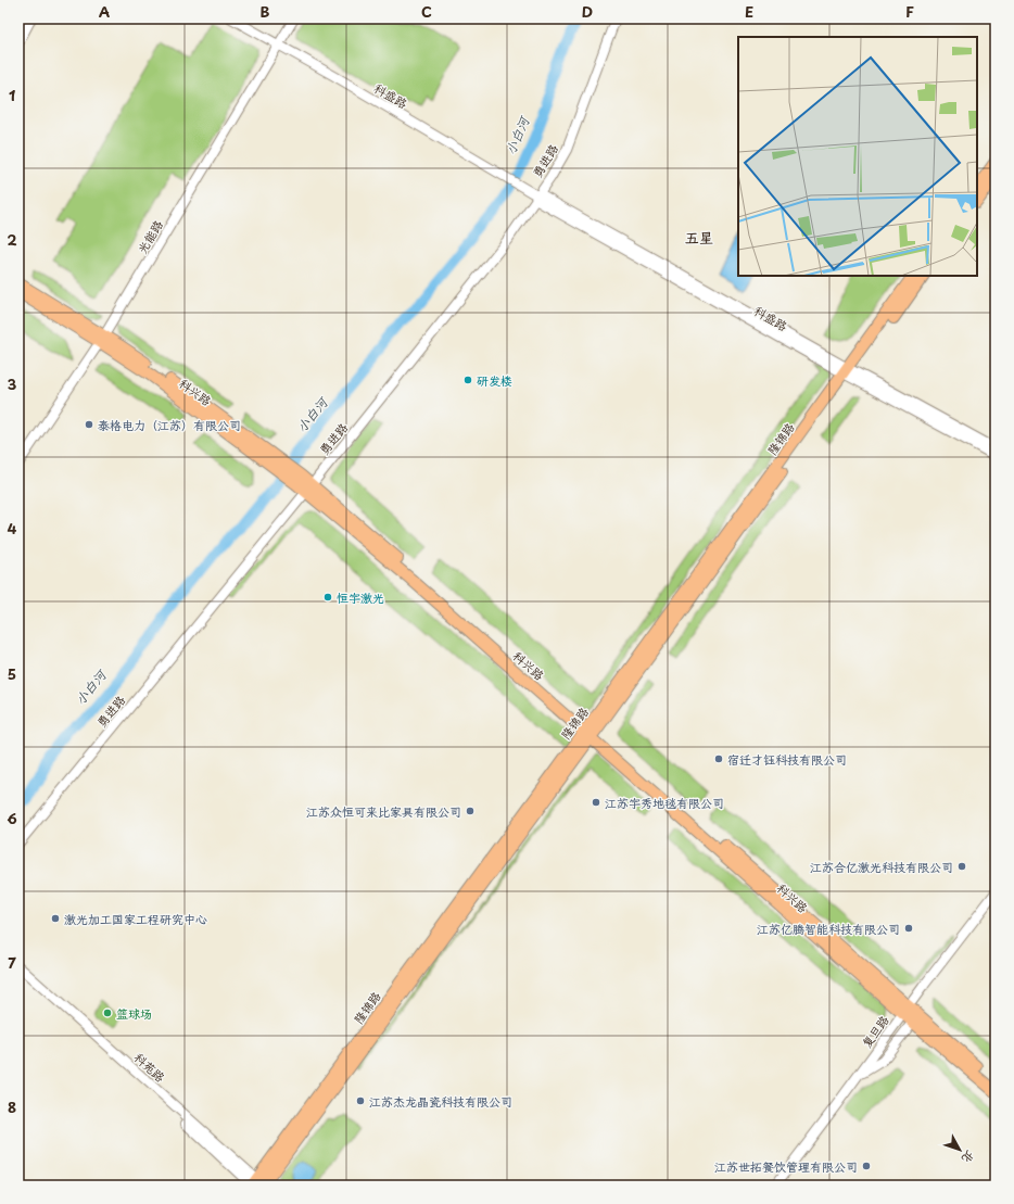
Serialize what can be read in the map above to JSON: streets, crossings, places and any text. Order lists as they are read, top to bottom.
{
  "streets": {
    "main road": ["科兴路", "隆锦路"],
    "street": [
      "科盛路",
      "勇进路",
      "光能路",
      "复旦路",
      "科苑路"
    ]
  },
  "crossings": [
    ["科盛路", "勇进路"],
    ["科盛路", "光能路"],
    ["科盛路", "隆锦路"],
    ["勇进路", "科兴路"],
    ["光能路", "科兴路"],
    ["科兴路", "隆锦路"],
    ["科兴路", "复旦路"],
    ["隆锦路", "科苑路"]
  ],
  "districts": ["五星"],
  "water": ["小白河"],
  "places": [
    "研发楼",
    "泰格电力（江苏）有限公司",
    "恒宇激光",
    "宿迁才钰科技有限公司",
    "江苏宇秀地毯有限公司",
    "江苏众恒可来比家具有限公司",
    "江苏合亿激光科技有限公司",
    "激光加工国家工程研究中心",
    "江苏亿腾智能科技有限公司",
    "篮球场",
    "江苏杰龙晶瓷科技有限公司",
    "江苏世拓餐饮管理有限公司"
  ],
  "north": "bottom right",
  "grid": {
    "columns": [
      "A",
      "B",
      "C",
      "D",
      "E",
      "F"
    ],
    "rows": [
      "1",
      "2",
      "3",
      "4",
      "5",
      "6",
      "7",
      "8"
    ]
  }
}
